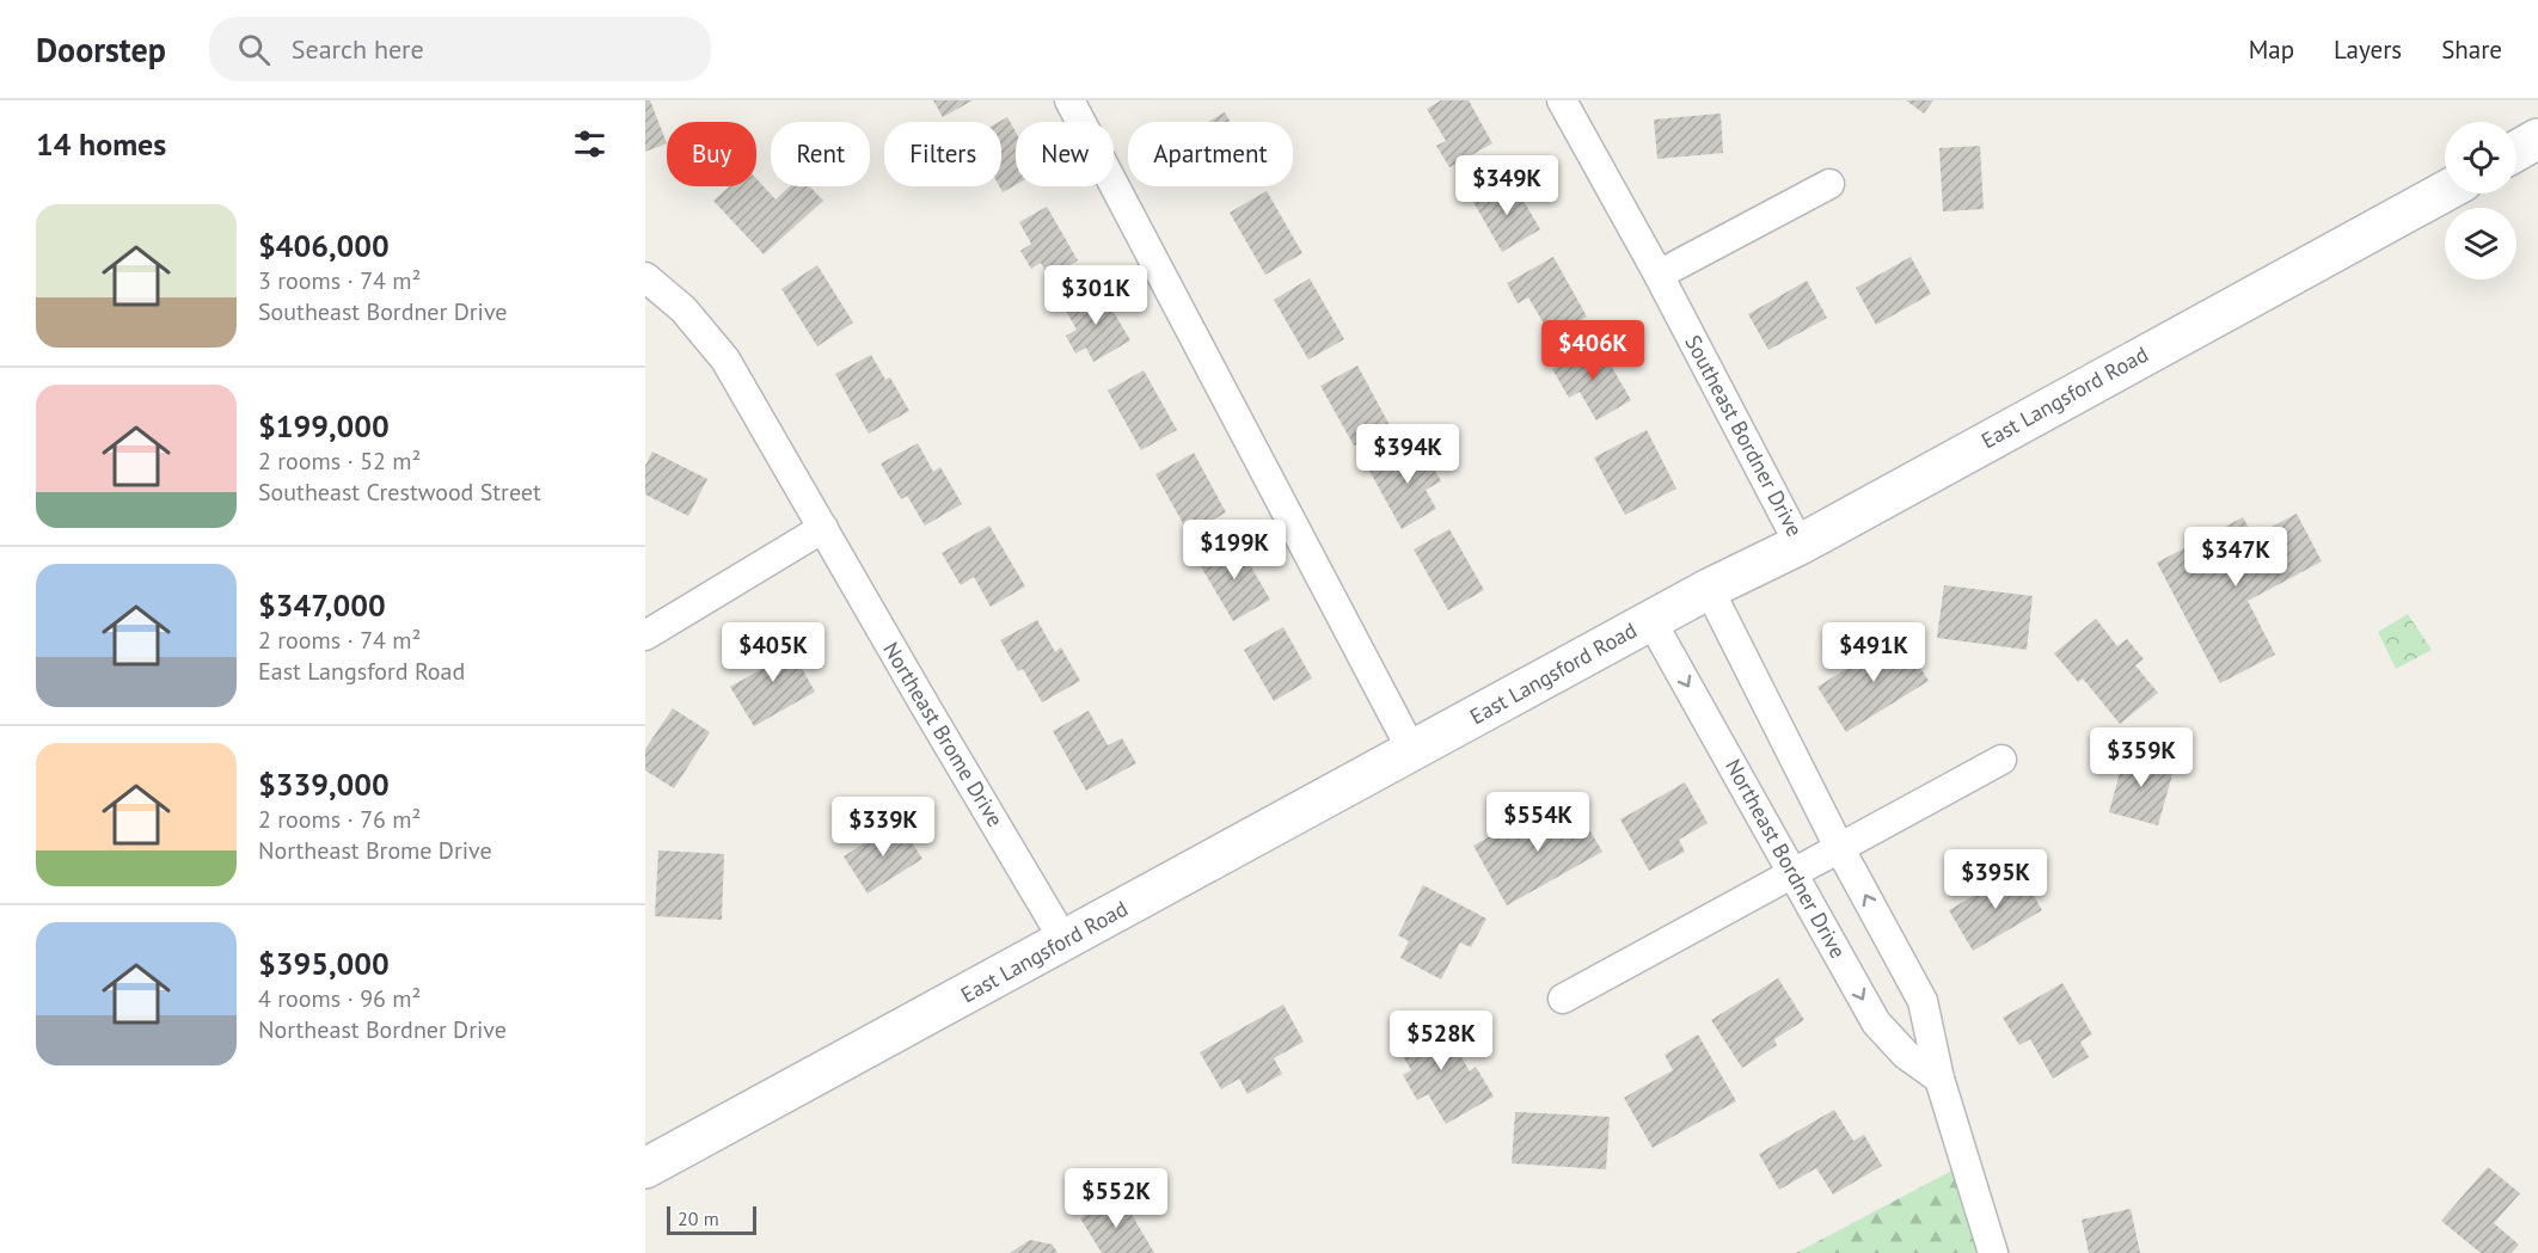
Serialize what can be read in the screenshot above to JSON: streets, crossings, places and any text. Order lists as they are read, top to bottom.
{
  "streets": {
    "street": [
      "East Langsford Road",
      "Southeast Bordner Drive",
      "Northeast Brome Drive",
      "Northeast Bordner Drive"
    ]
  },
  "crossings": [
    ["East Langsford Road", "Southeast Bordner Drive"],
    ["East Langsford Road", "Northeast Brome Drive"],
    ["East Langsford Road", "Northeast Bordner Drive"]
  ],
  "scale_bar": "20 m",
  "page": {
    "header": "Doorstep",
    "search": "Search here",
    "nav": ["Map", "Layers", "Share"],
    "heading": "14 homes",
    "chip": [
      "Buy",
      "Rent",
      "Filters",
      "New",
      "Apartment"
    ],
    "price": [
      "$349K",
      "$301K",
      "$406K",
      "$394K",
      "$199K",
      "$347K",
      "$405K",
      "$491K",
      "$359K",
      "$554K",
      "$339K",
      "$395K",
      "$528K",
      "$552K"
    ],
    "list": [
      {
        "name": "$406,000",
        "note": "3 rooms · 74 m² · Southeast Bordner Drive"
      },
      {
        "name": "$199,000",
        "note": "2 rooms · 52 m² · Southeast Crestwood Street"
      },
      {
        "name": "$347,000",
        "note": "2 rooms · 74 m² · East Langsford Road"
      },
      {
        "name": "$339,000",
        "note": "2 rooms · 76 m² · Northeast Brome Drive"
      },
      {
        "name": "$395,000",
        "note": "4 rooms · 96 m² · Northeast Bordner Drive"
      }
    ],
    "scale": "20 m"
  }
}
